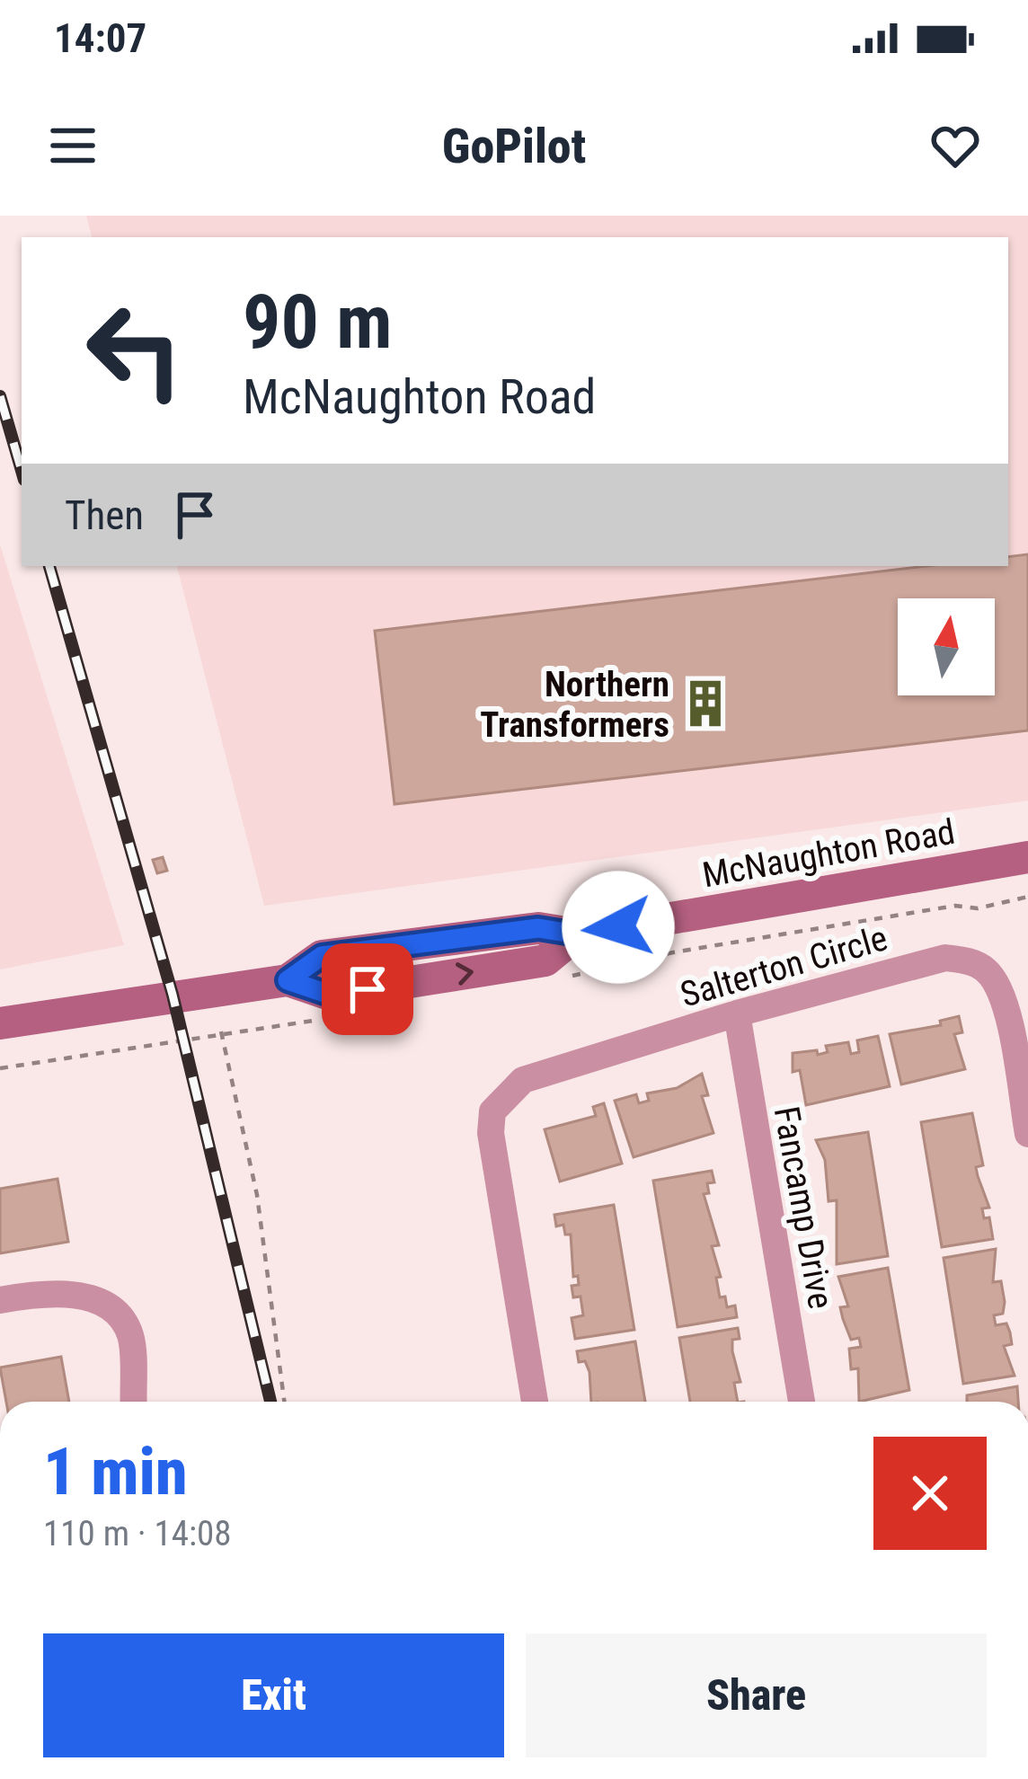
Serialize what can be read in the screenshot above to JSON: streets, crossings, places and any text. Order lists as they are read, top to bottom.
{
  "streets": {
    "street": ["McNaughton Road", "Salterton Circle", "Fancamp Drive"]
  },
  "crossings": [
    ["Salterton Circle", "Fancamp Drive"]
  ],
  "places": {
    "building": ["Northern Transformers"]
  },
  "north": "top",
  "page": {
    "status": "14:07",
    "header": "GoPilot",
    "turn": ["90 m", "McNaughton Road"],
    "then": "Then",
    "heading": ["1 min", "110 m · 14:08"],
    "buttons": ["Exit", "Share"]
  }
}
